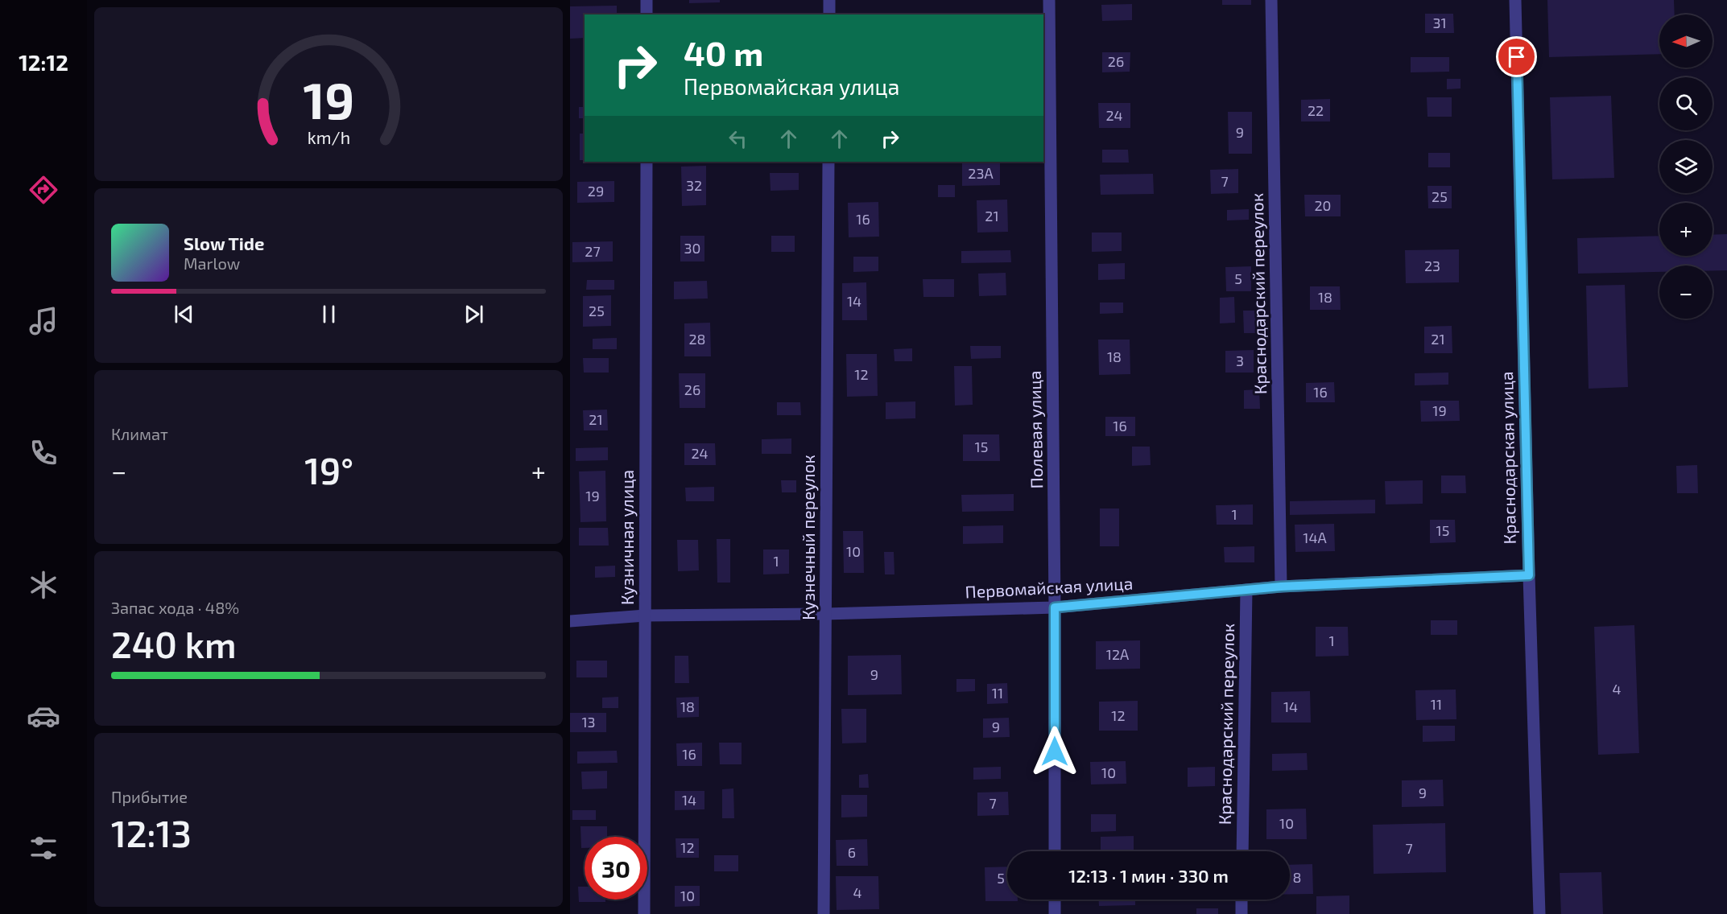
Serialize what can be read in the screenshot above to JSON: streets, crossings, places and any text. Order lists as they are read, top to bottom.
{
  "streets": {
    "street": [
      "Краснодарский переулок",
      "Полевая улица",
      "Краснодарская улица",
      "Кузничная улица",
      "Кузнечный переулок",
      "Первомайская улица"
    ]
  },
  "crossings": [
    ["Краснодарский переулок", "Первомайская улица"],
    ["Полевая улица", "Первомайская улица"],
    ["Краснодарская улица", "Первомайская улица"],
    ["Кузничная улица", "Первомайская улица"],
    ["Кузнечный переулок", "Первомайская улица"]
  ],
  "house_numbers": [
    "31",
    "26",
    "22",
    "24",
    "9",
    "23А",
    "7",
    "32",
    "29",
    "25",
    "20",
    "21",
    "16",
    "30",
    "27",
    "23",
    "5",
    "18",
    "14",
    "25",
    "28",
    "21",
    "18",
    "3",
    "12",
    "26",
    "16",
    "19",
    "21",
    "16",
    "15",
    "24",
    "19",
    "1",
    "15",
    "14А",
    "10",
    "1",
    "1",
    "12А",
    "9",
    "4",
    "11",
    "11",
    "18",
    "14",
    "12",
    "13",
    "9",
    "16",
    "10",
    "9",
    "14",
    "7",
    "10",
    "12",
    "7",
    "6",
    "8",
    "5",
    "4",
    "10"
  ],
  "north": "left",
  "page": {
    "tabs": "12:12",
    "map_buttons": ["+", "−"],
    "turn": ["40 m", "Первомайская улица"],
    "song": ["Slow Tide", "Marlow"],
    "tile": [
      "Климат",
      ["Запас хода · 48%", "240 km"],
      ["Прибытие", "12:13"]
    ],
    "heat": ["−", "19°", "+"],
    "limit": "30",
    "trip": "12:13 · 1 мин · 330 m",
    "gauge": ["19", "km/h"]
  }
}
